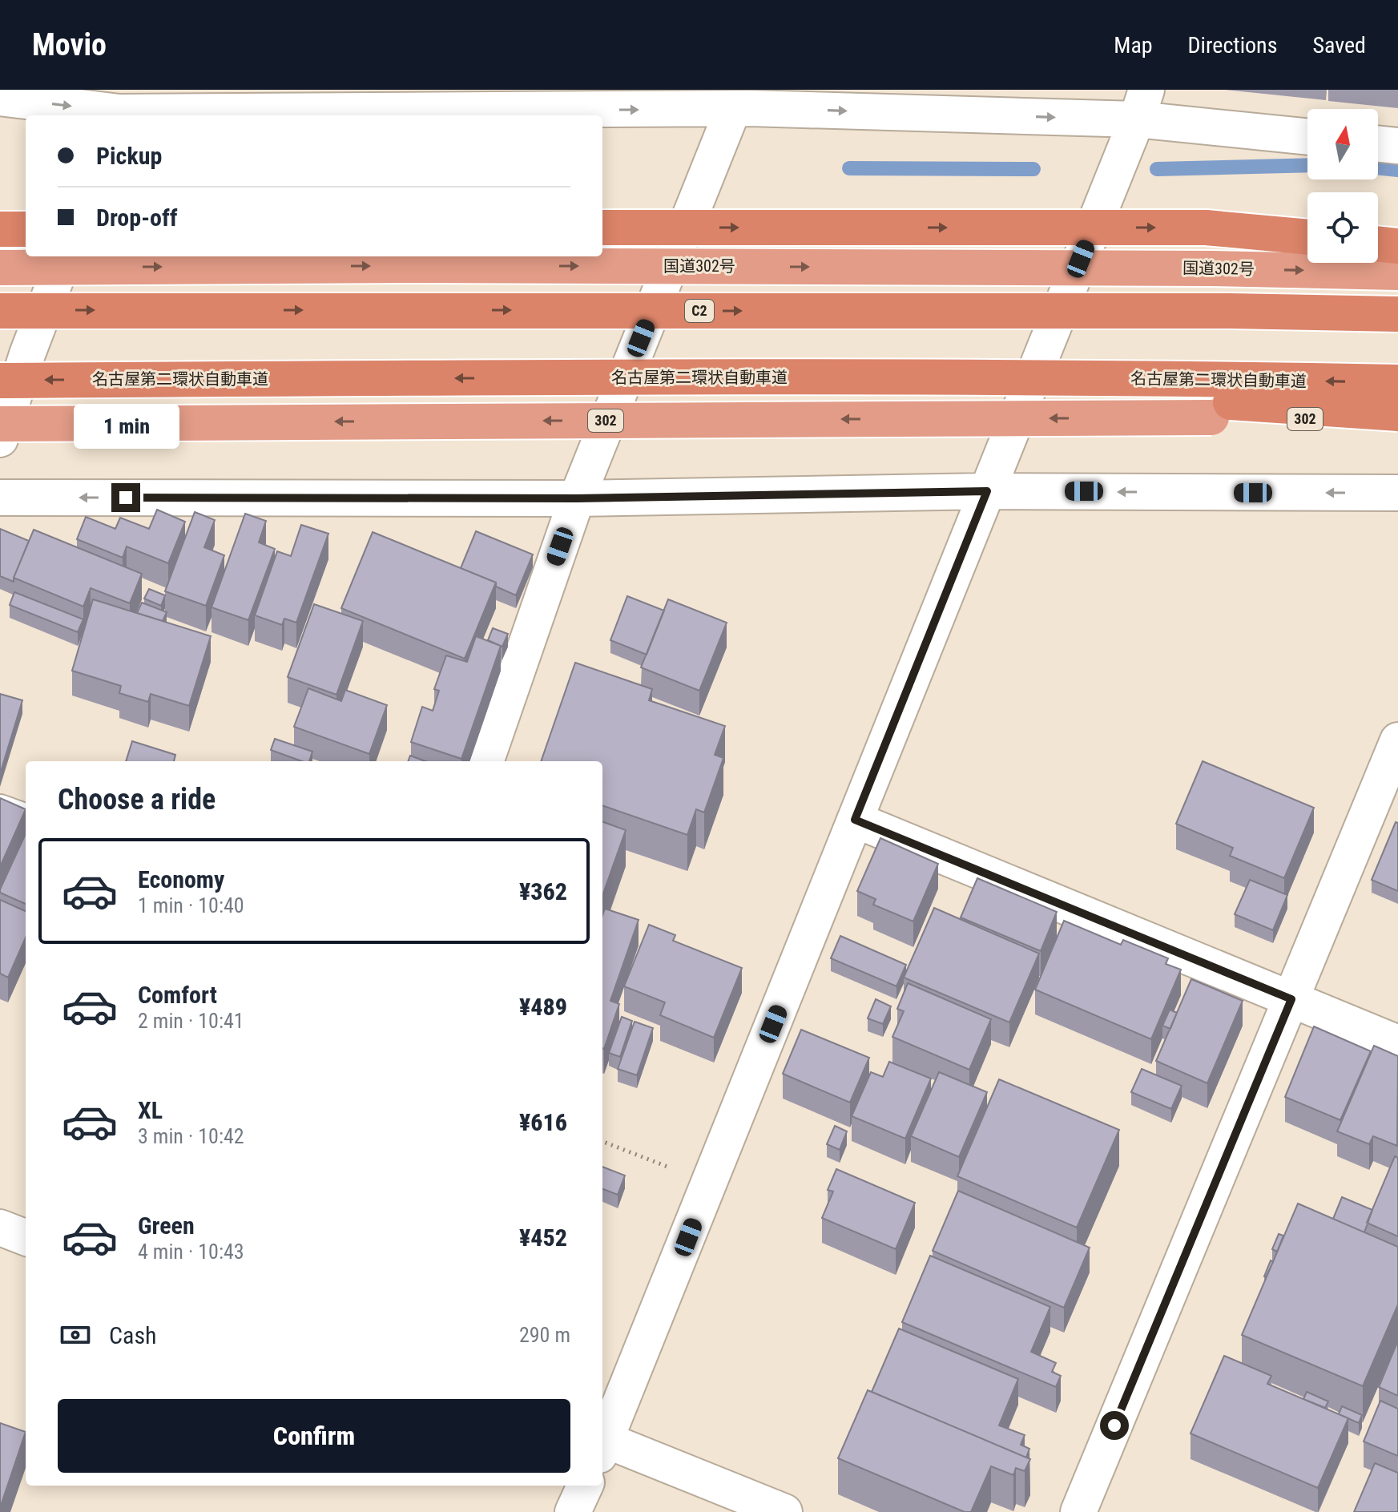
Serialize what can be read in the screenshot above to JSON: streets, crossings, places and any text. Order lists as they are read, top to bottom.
{
  "streets": {
    "highway": [
      "国道302号",
      "C2",
      "名古屋第二環状自動車道",
      "302"
    ]
  },
  "north": "top",
  "page": {
    "header": "Movio",
    "nav": ["Map", "Directions", "Saved"],
    "banner": ["Pickup", "Drop-off"],
    "bubble": "1 min",
    "heading": "Choose a ride",
    "list": [
      {
        "name": "Economy",
        "note": "1 min · 10:40",
        "value": "¥362"
      },
      {
        "name": "Comfort",
        "note": "2 min · 10:41",
        "value": "¥489"
      },
      {
        "name": "XL",
        "note": "3 min · 10:42",
        "value": "¥616"
      },
      {
        "name": "Green",
        "note": "4 min · 10:43",
        "value": "¥452"
      }
    ],
    "pay": ["Cash", "290 m"],
    "buttons": "Confirm"
  }
}
